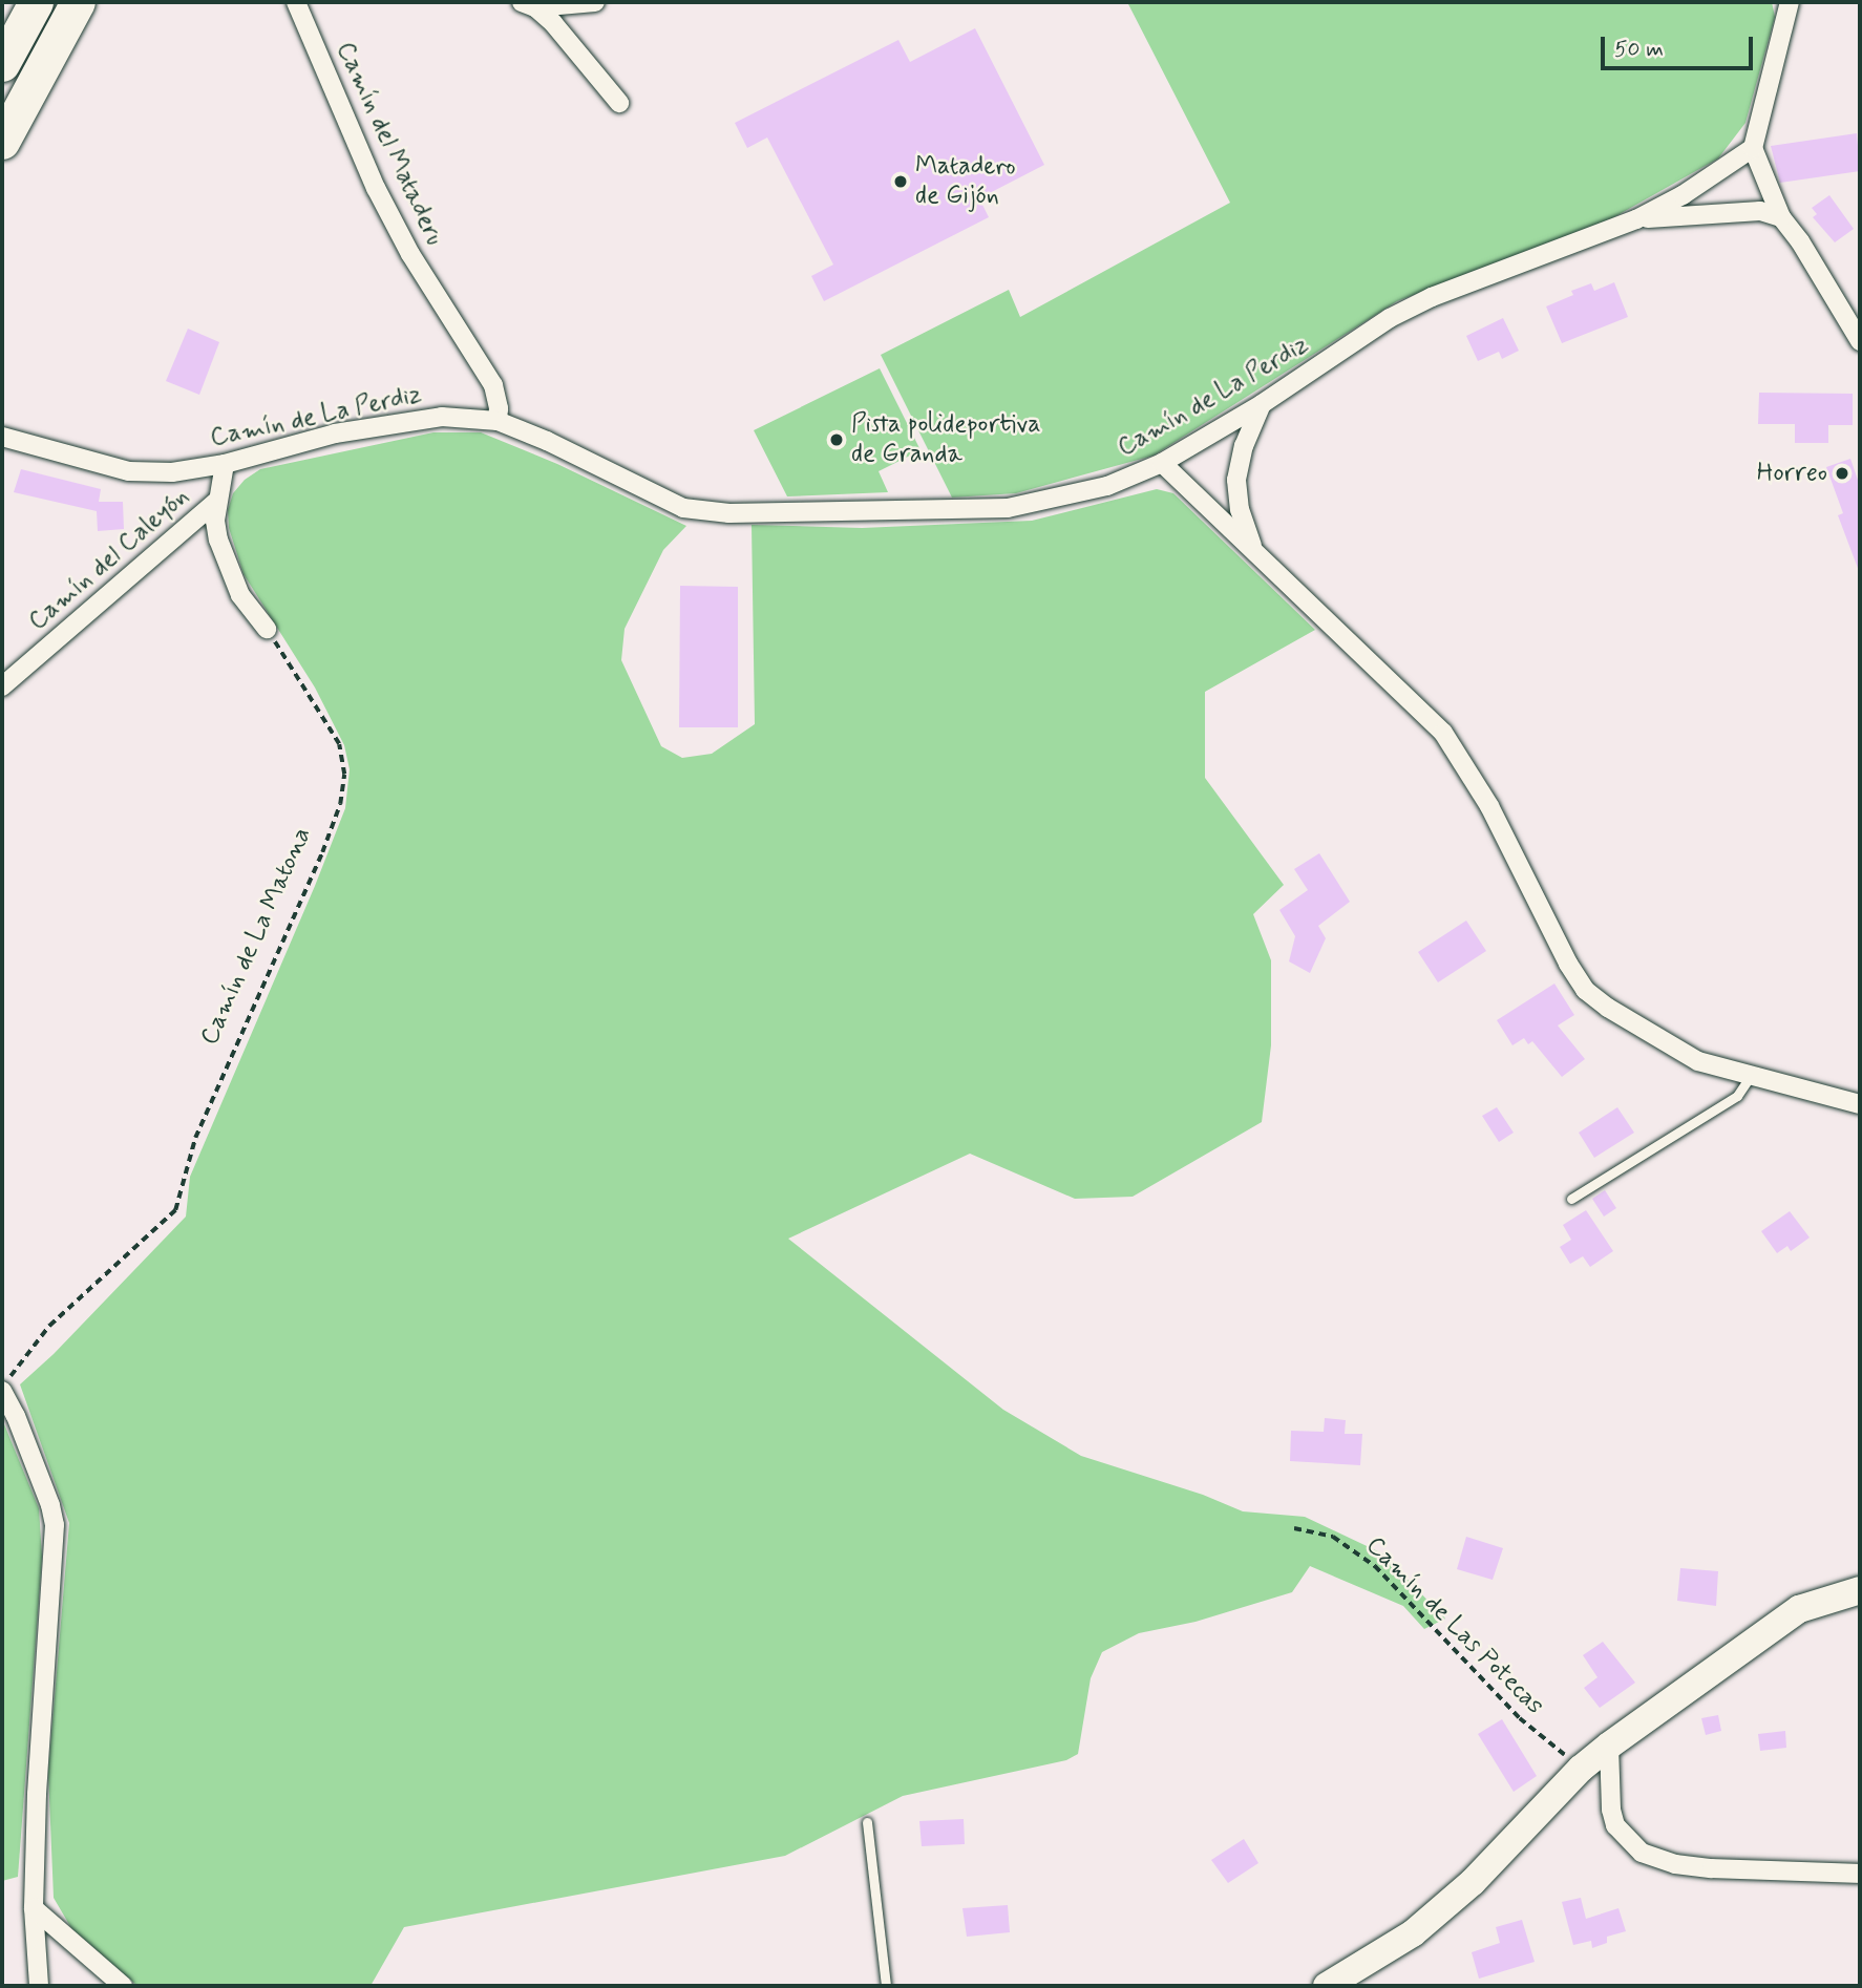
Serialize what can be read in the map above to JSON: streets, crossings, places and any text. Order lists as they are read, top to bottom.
{
  "streets": {
    "street": ["Camín del Mataderu", "Camín de La Perdiz", "Camín del Caleyón"],
    "path": ["Camín de La Matona", "Camín de Las Potecas"]
  },
  "crossings": [
    ["Camín del Mataderu", "Camín de La Perdiz"]
  ],
  "places": ["Matadero de Gijón", "Pista polideportiva de Granda", "Horreo"],
  "scale_bar": "50 m"
}
